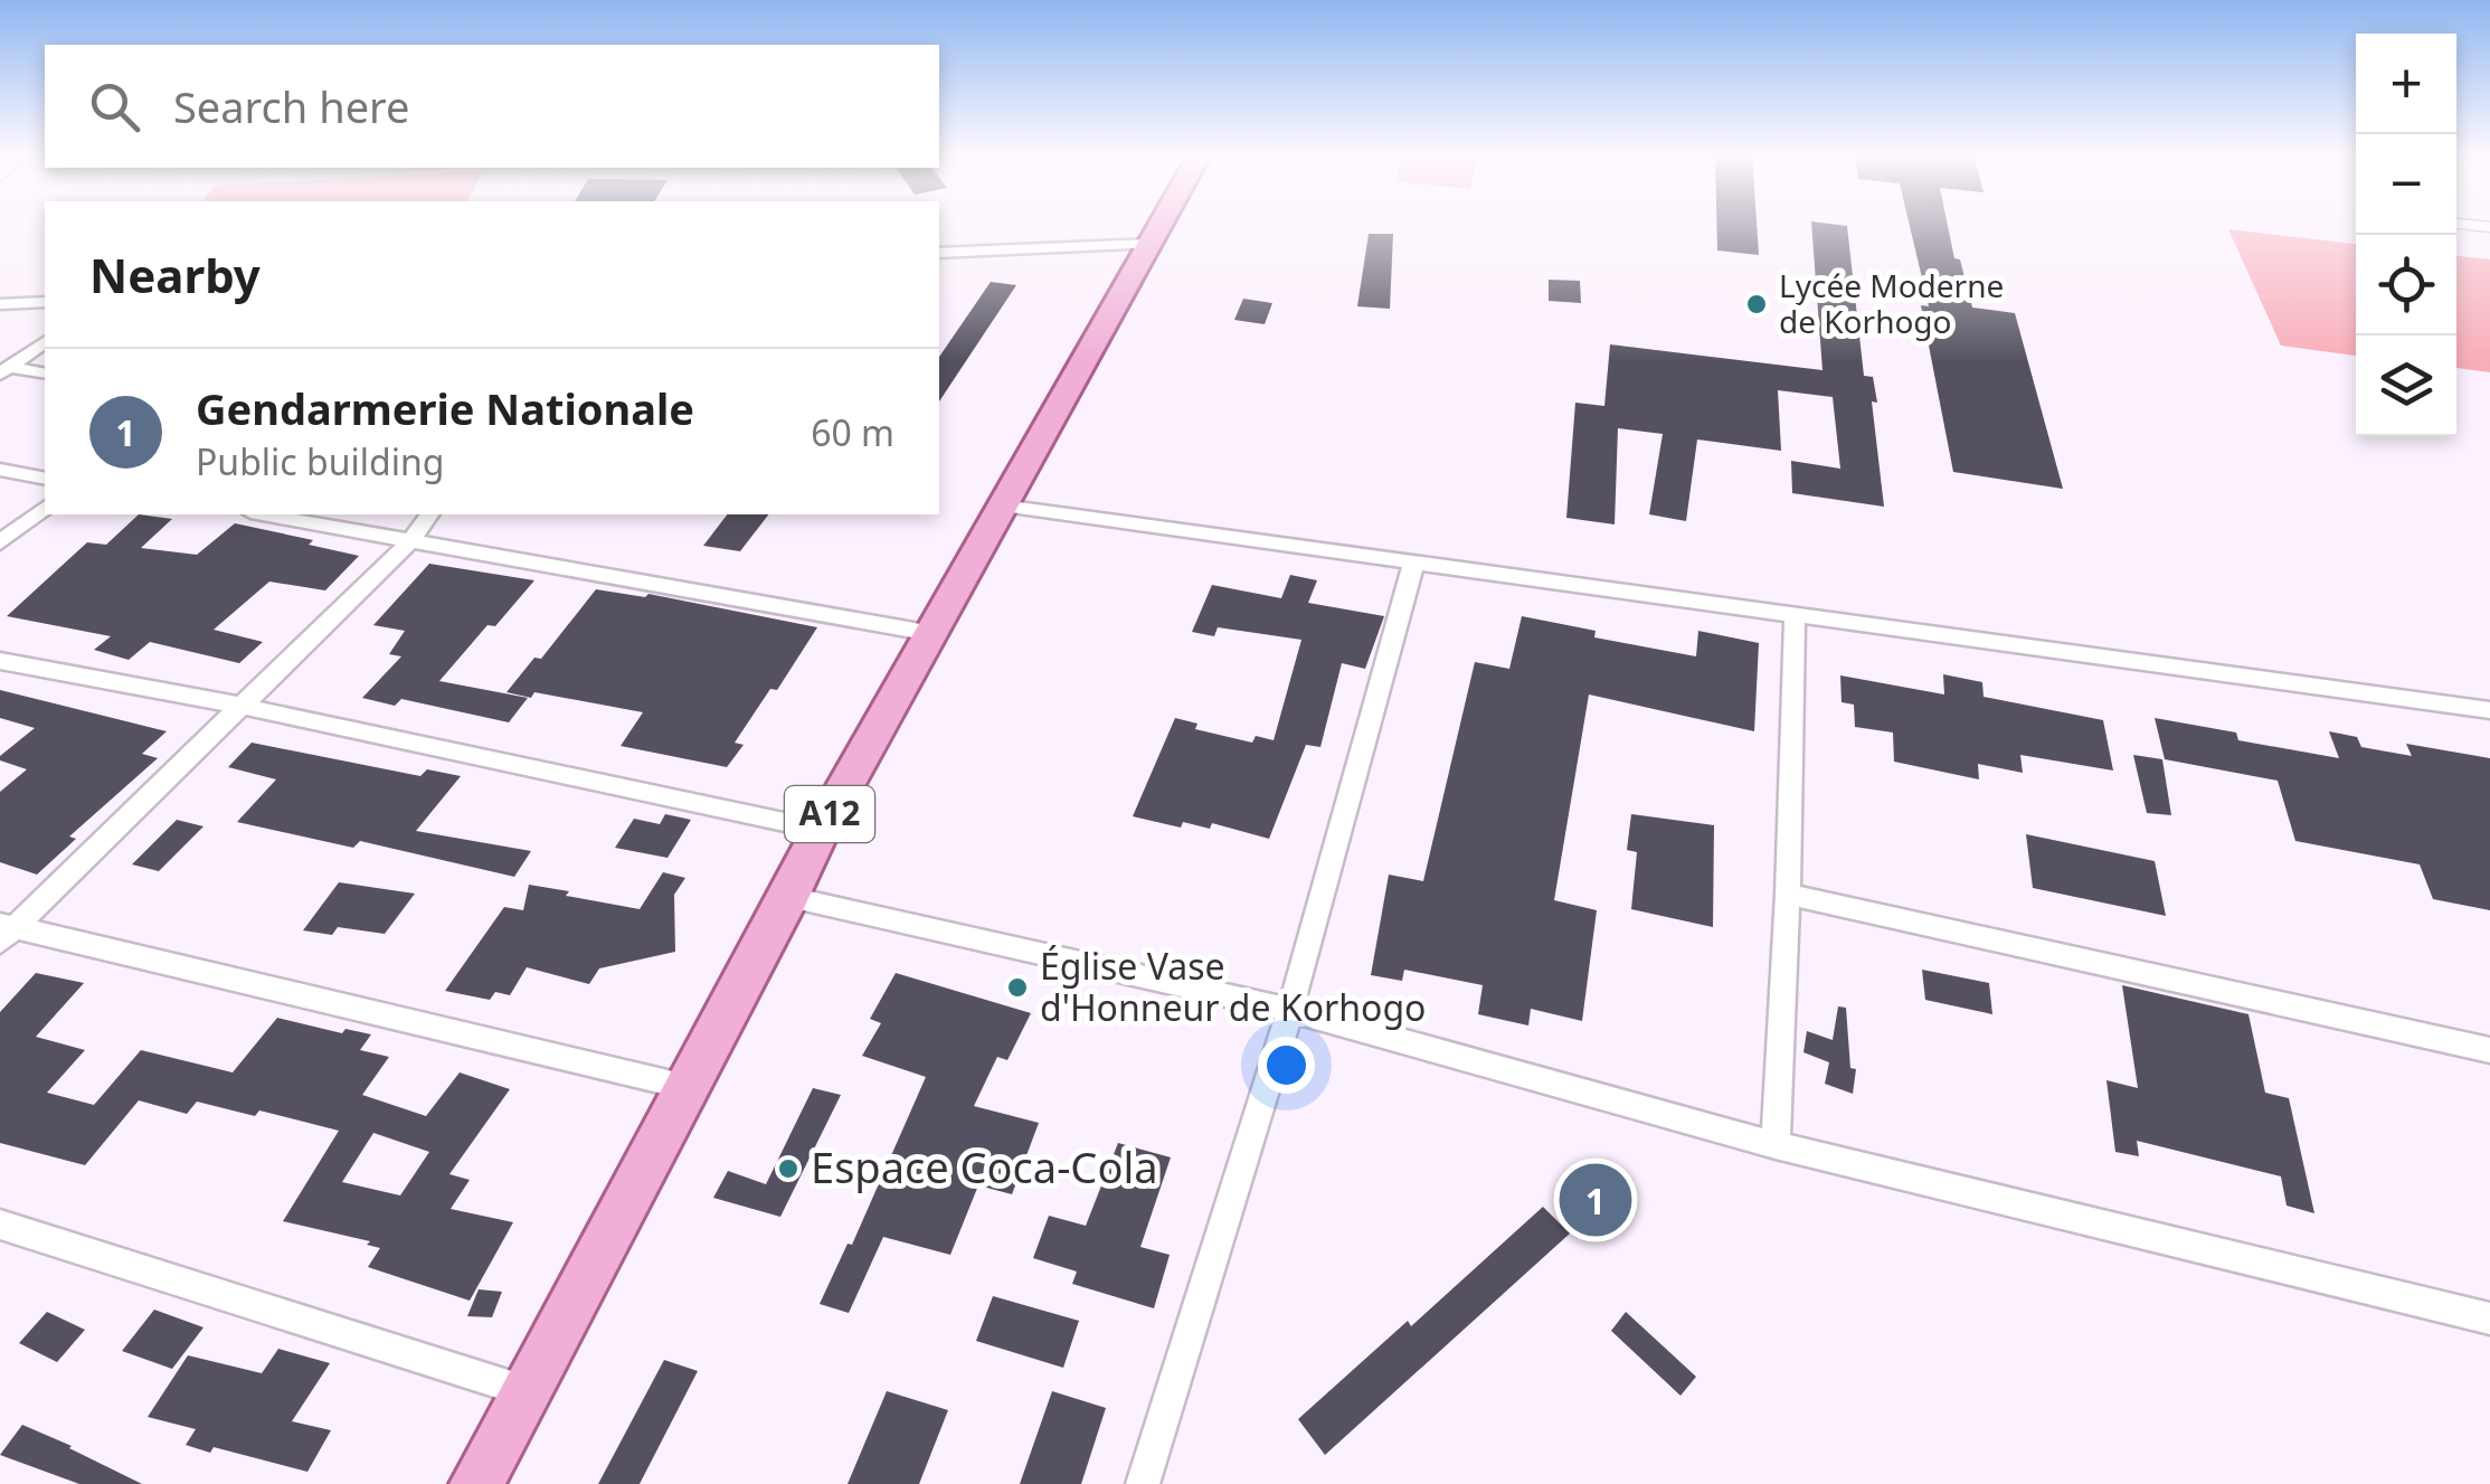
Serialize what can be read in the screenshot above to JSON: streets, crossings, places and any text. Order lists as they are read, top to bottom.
{
  "streets": {
    "main road": ["A12"]
  },
  "places": ["Lycée Moderne de Korhogo", "Église Vase d'Honneur de Korhogo", "Espace Coca-Cola"],
  "page": {
    "map_buttons": ["+", "−"],
    "search": "Search here",
    "heading": "Nearby",
    "list": [
      {
        "mark": "1",
        "name": "Gendarmerie Nationale",
        "note": "Public building",
        "value": "60 m"
      }
    ],
    "pins": "1"
  }
}
